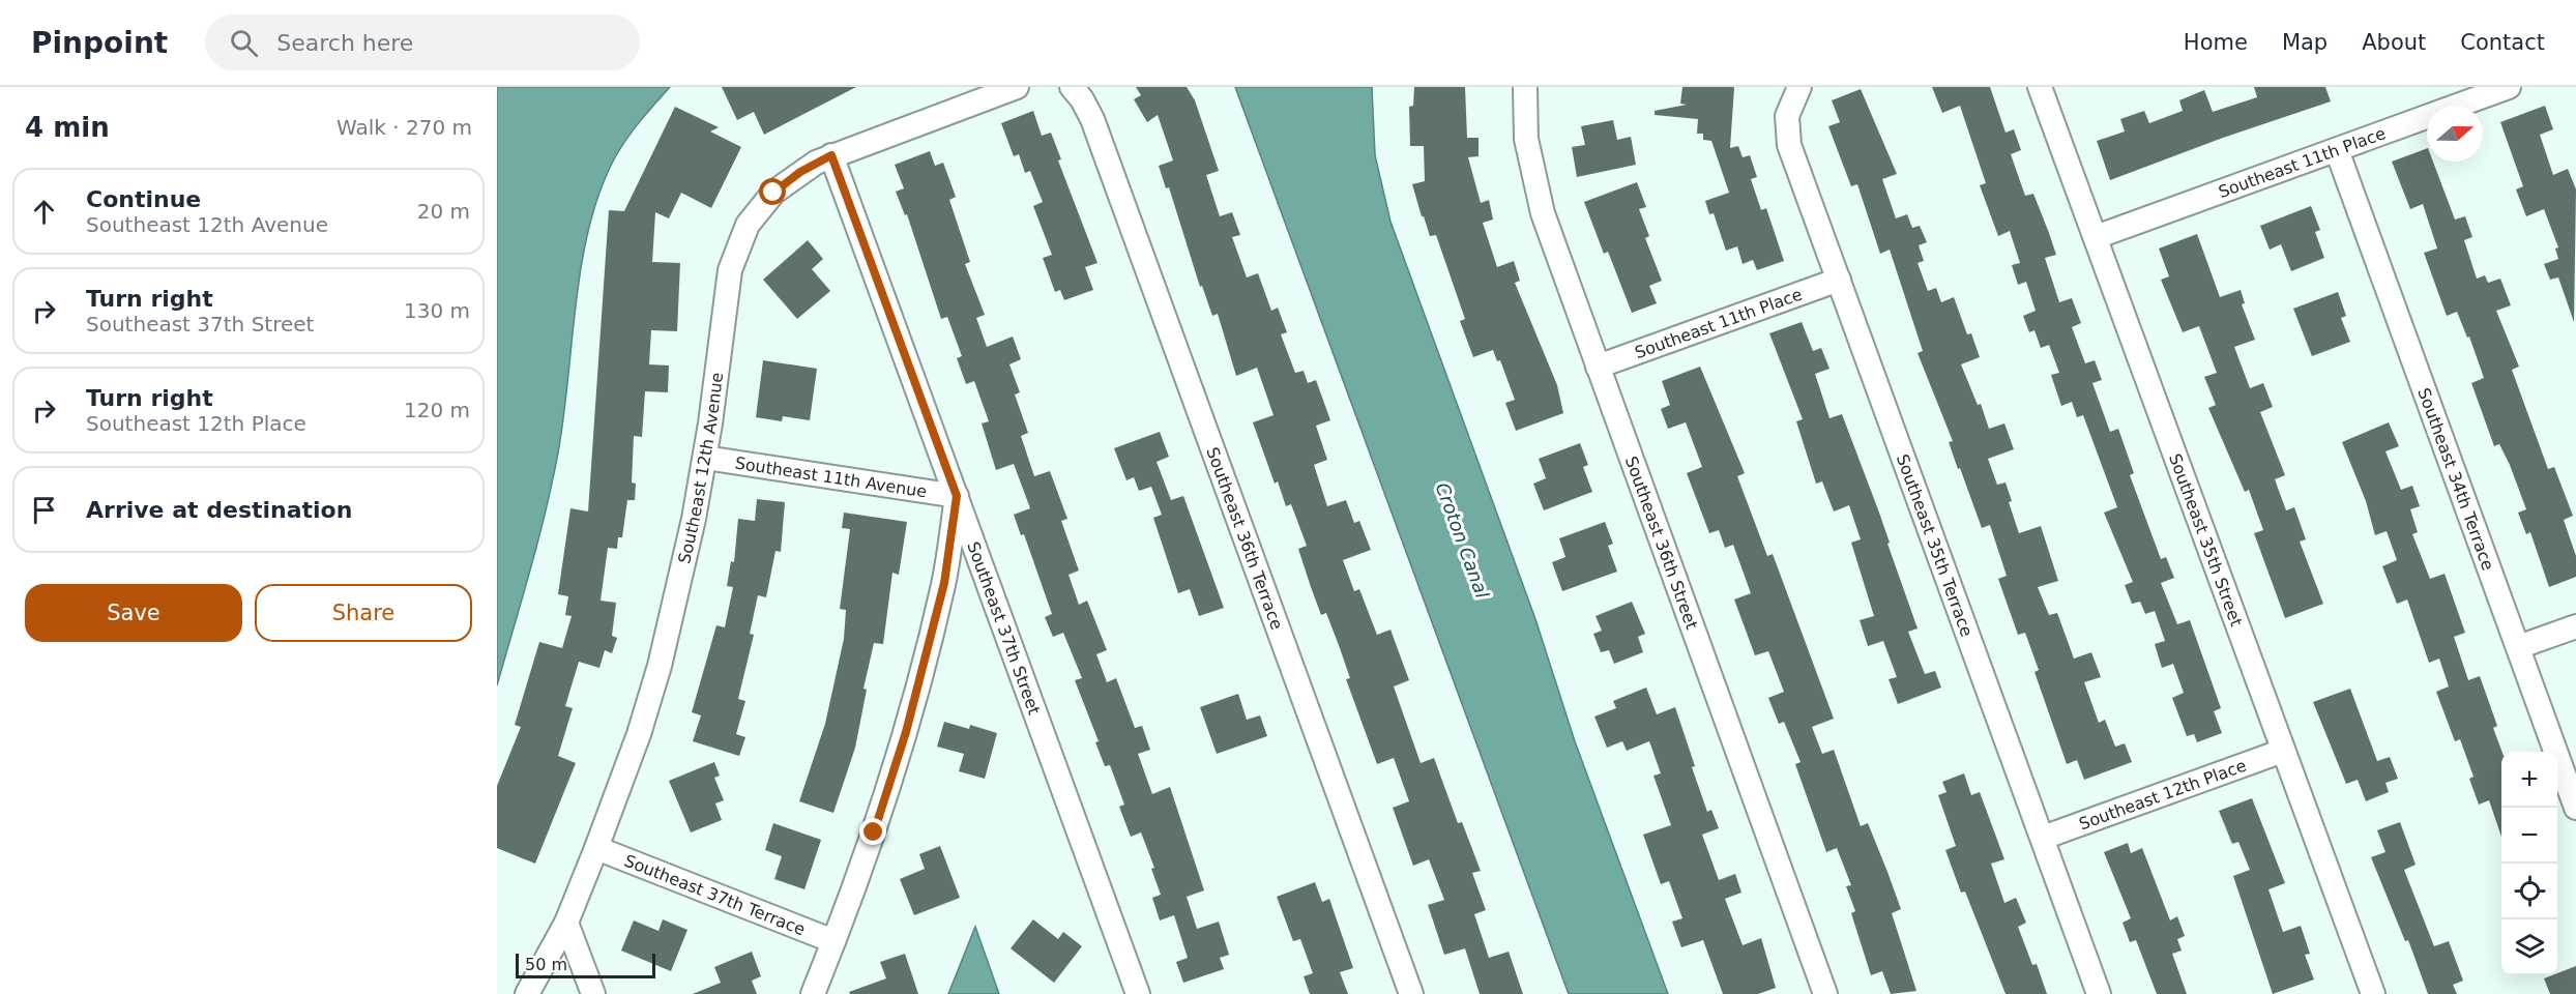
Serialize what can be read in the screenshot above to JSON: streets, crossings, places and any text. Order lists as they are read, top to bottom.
{
  "streets": {
    "street": [
      "Southeast 11th Place",
      "Southeast 12th Avenue",
      "Southeast 11th Avenue",
      "Southeast 34th Terrace",
      "Southeast 36th Terrace",
      "Southeast 35th Street",
      "Southeast 36th Street",
      "Southeast 35th Terrace",
      "Southeast 37th Street",
      "Southeast 12th Place",
      "Southeast 37th Terrace"
    ]
  },
  "crossings": [
    ["Southeast 11th Place", "Southeast 34th Terrace"],
    ["Southeast 11th Place", "Southeast 35th Street"],
    ["Southeast 11th Place", "Southeast 36th Street"],
    ["Southeast 11th Place", "Southeast 35th Terrace"],
    ["Southeast 12th Avenue", "Southeast 11th Avenue"],
    ["Southeast 12th Avenue", "Southeast 37th Street"],
    ["Southeast 12th Avenue", "Southeast 37th Terrace"],
    ["Southeast 11th Avenue", "Southeast 37th Street"],
    ["Southeast 35th Street", "Southeast 12th Place"],
    ["Southeast 35th Terrace", "Southeast 12th Place"]
  ],
  "water": ["Croton Canal"],
  "scale_bar": "50 m",
  "north": "right",
  "page": {
    "header": "Pinpoint",
    "search": "Search here",
    "nav": [
      "Home",
      "Map",
      "About",
      "Contact"
    ],
    "heading": ["4 min", "Walk · 270 m"],
    "list": [
      ["Continue", "Southeast 12th Avenue", "20 m"],
      ["Turn right", "Southeast 37th Street", "130 m"],
      ["Turn right", "Southeast 12th Place", "120 m"],
      "Arrive at destination"
    ],
    "buttons": ["Save", "Share"],
    "map_buttons": ["+", "−"],
    "scale": "50 m"
  }
}
